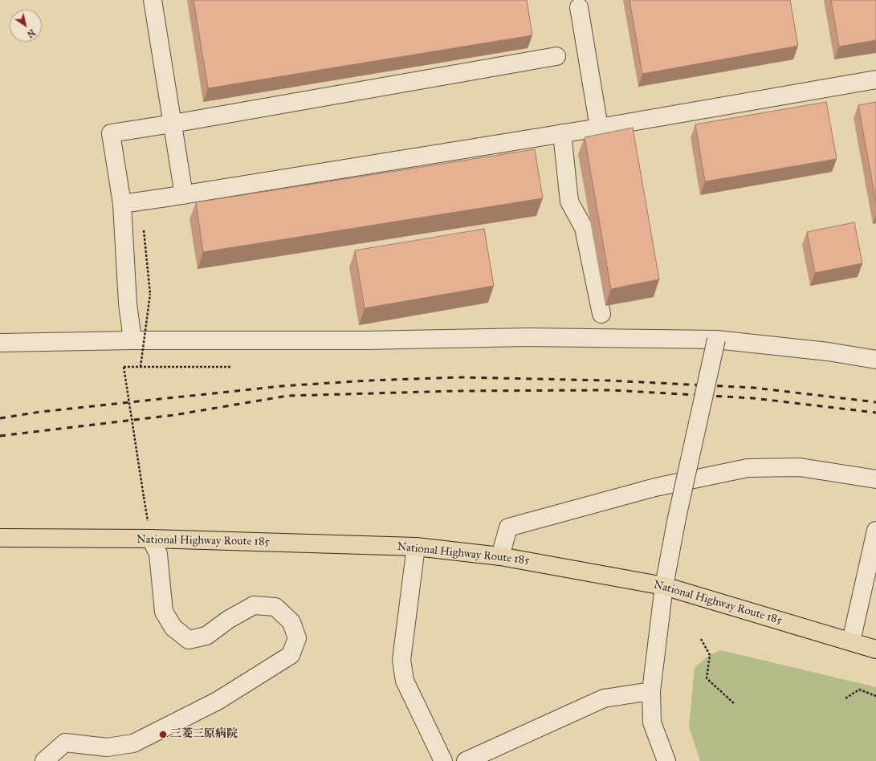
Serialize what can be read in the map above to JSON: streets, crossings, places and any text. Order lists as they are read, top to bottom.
{
  "streets": {
    "highway": ["National Highway Route 185"]
  },
  "places": ["三菱三原病院"],
  "north": "bottom right"
}
